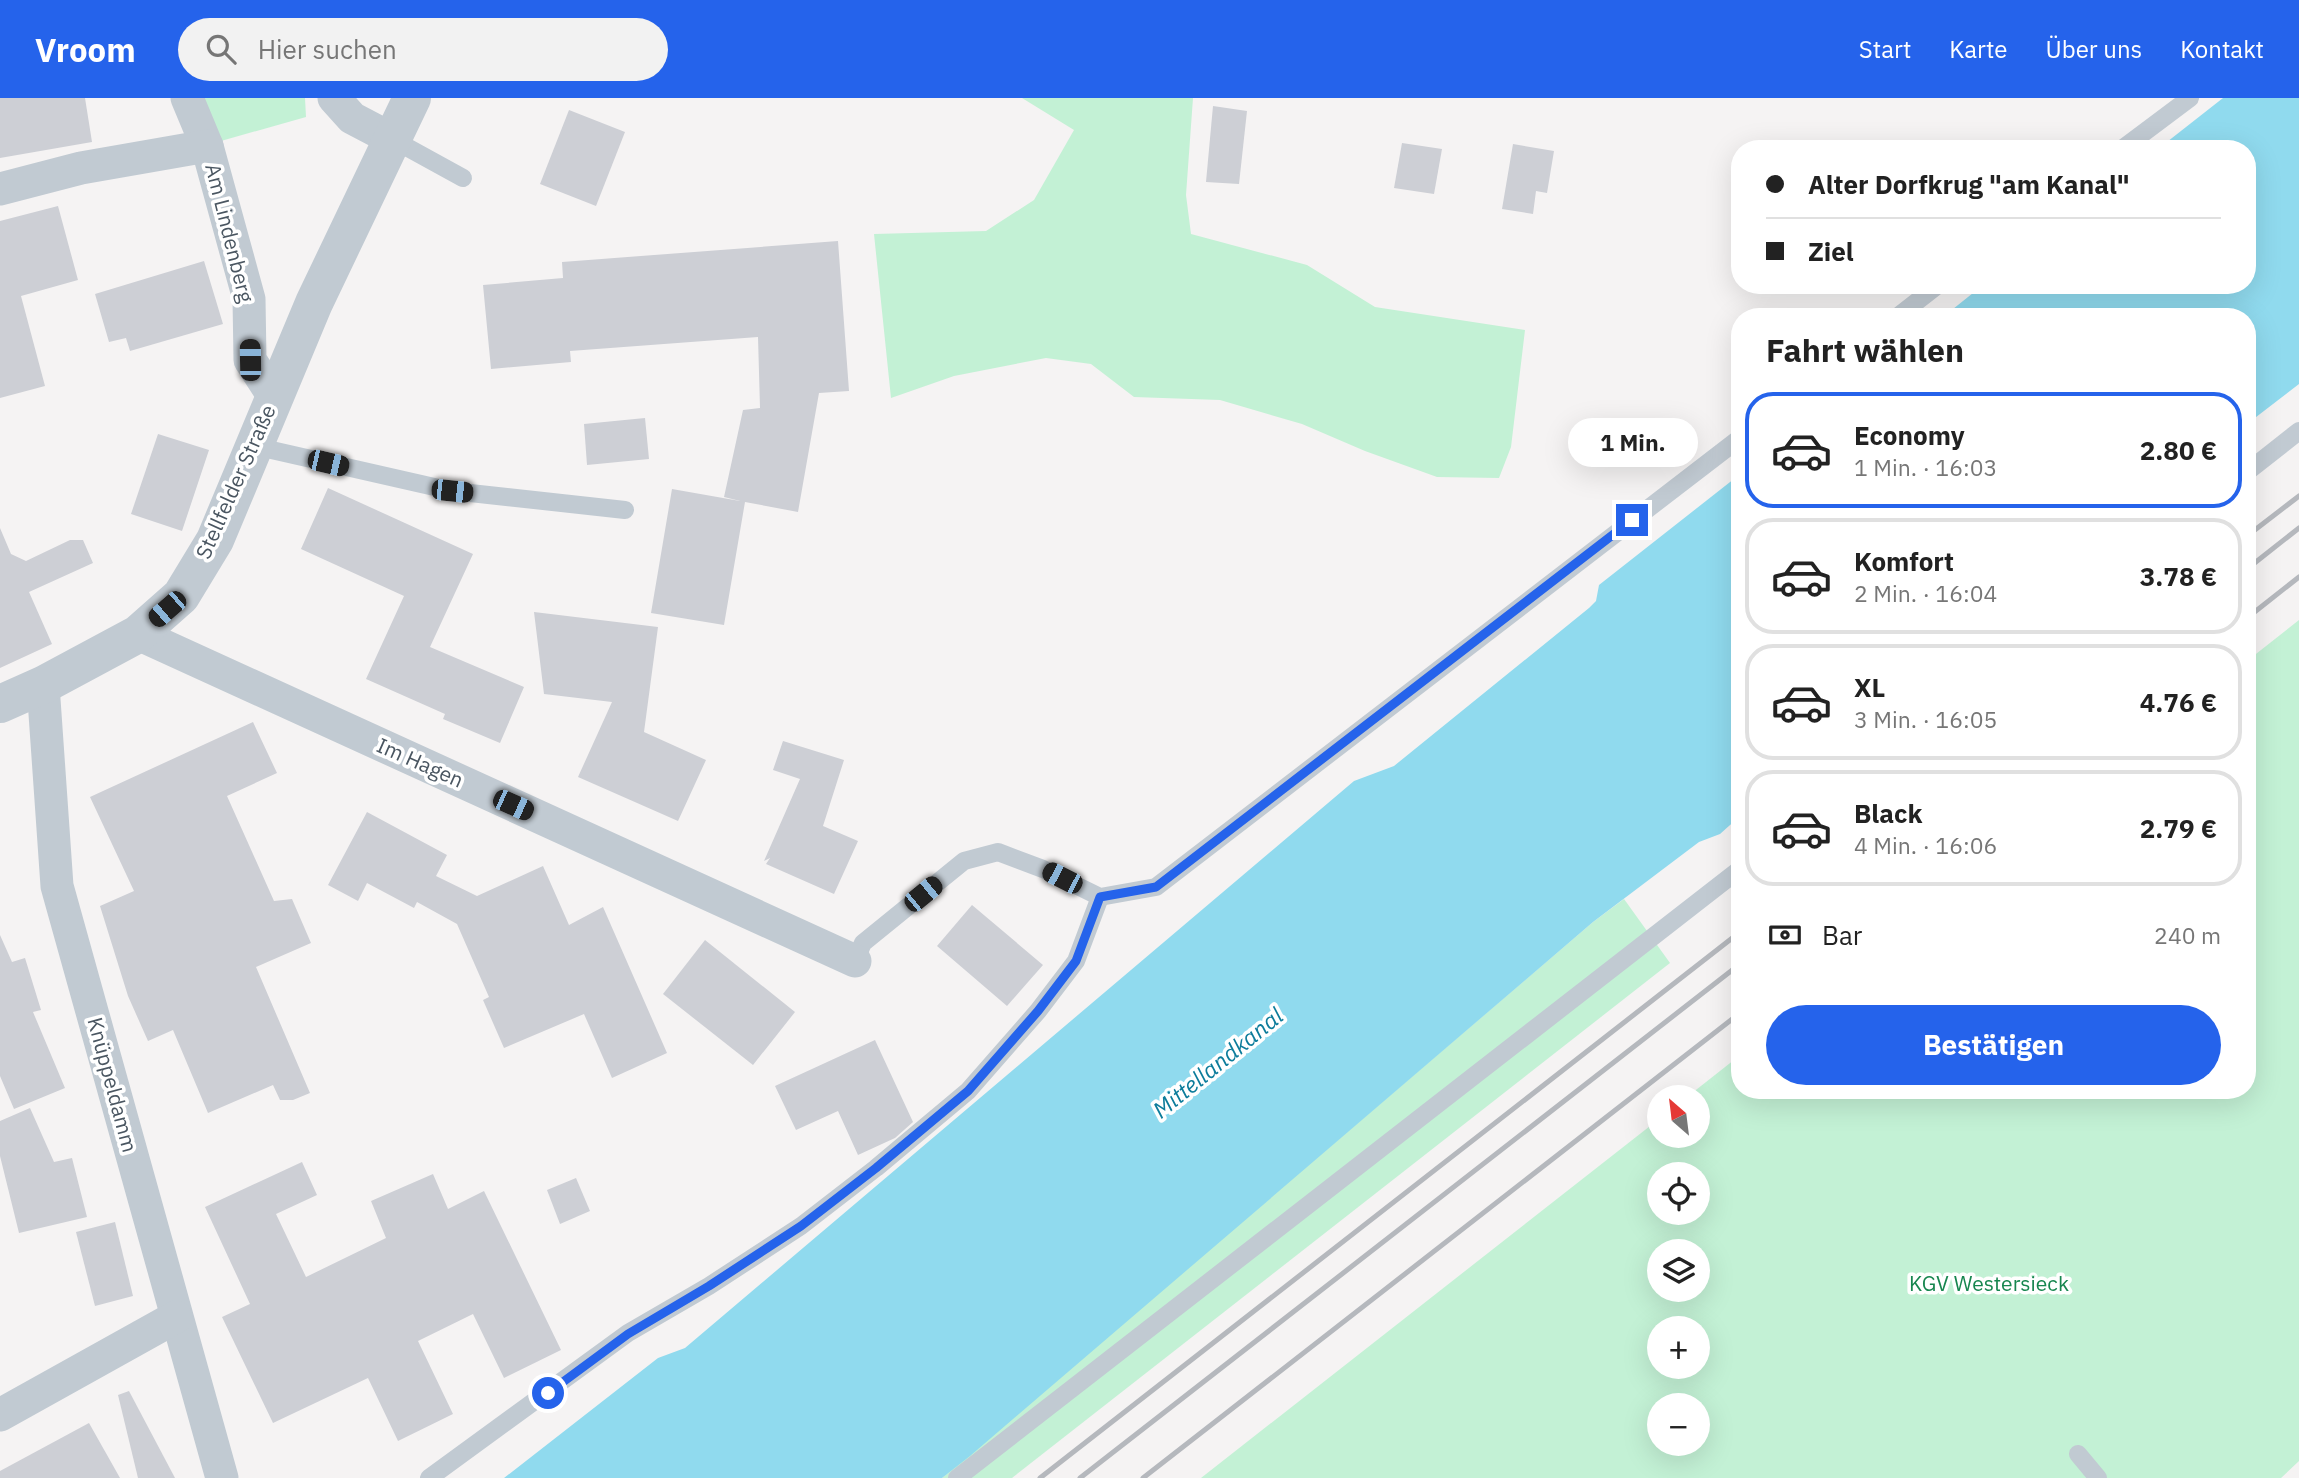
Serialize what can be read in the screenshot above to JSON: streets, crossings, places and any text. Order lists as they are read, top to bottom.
{
  "streets": {
    "street": [
      "Am Lindenberg",
      "Stellfelder Straße",
      "Im Hagen",
      "Knüppeldamm"
    ]
  },
  "crossings": [
    ["Am Lindenberg", "Stellfelder Straße"],
    ["Stellfelder Straße", "Im Hagen"],
    ["Stellfelder Straße", "Knüppeldamm"]
  ],
  "water": ["Mittellandkanal"],
  "parks": ["KGV Westersieck"],
  "north": "top left",
  "page": {
    "header": "Vroom",
    "search": "Hier suchen",
    "nav": [
      "Start",
      "Karte",
      "Über uns",
      "Kontakt"
    ],
    "banner": ["Alter Dorfkrug \"am Kanal\"", "Ziel"],
    "heading": "Fahrt wählen",
    "list": [
      {
        "name": "Economy",
        "note": "1 Min. · 16:03",
        "value": "2.80 €"
      },
      {
        "name": "Komfort",
        "note": "2 Min. · 16:04",
        "value": "3.78 €"
      },
      {
        "name": "XL",
        "note": "3 Min. · 16:05",
        "value": "4.76 €"
      },
      {
        "name": "Black",
        "note": "4 Min. · 16:06",
        "value": "2.79 €"
      }
    ],
    "bubble": "1 Min.",
    "pay": ["Bar", "240 m"],
    "buttons": "Bestätigen",
    "map_buttons": ["+", "−"]
  }
}
